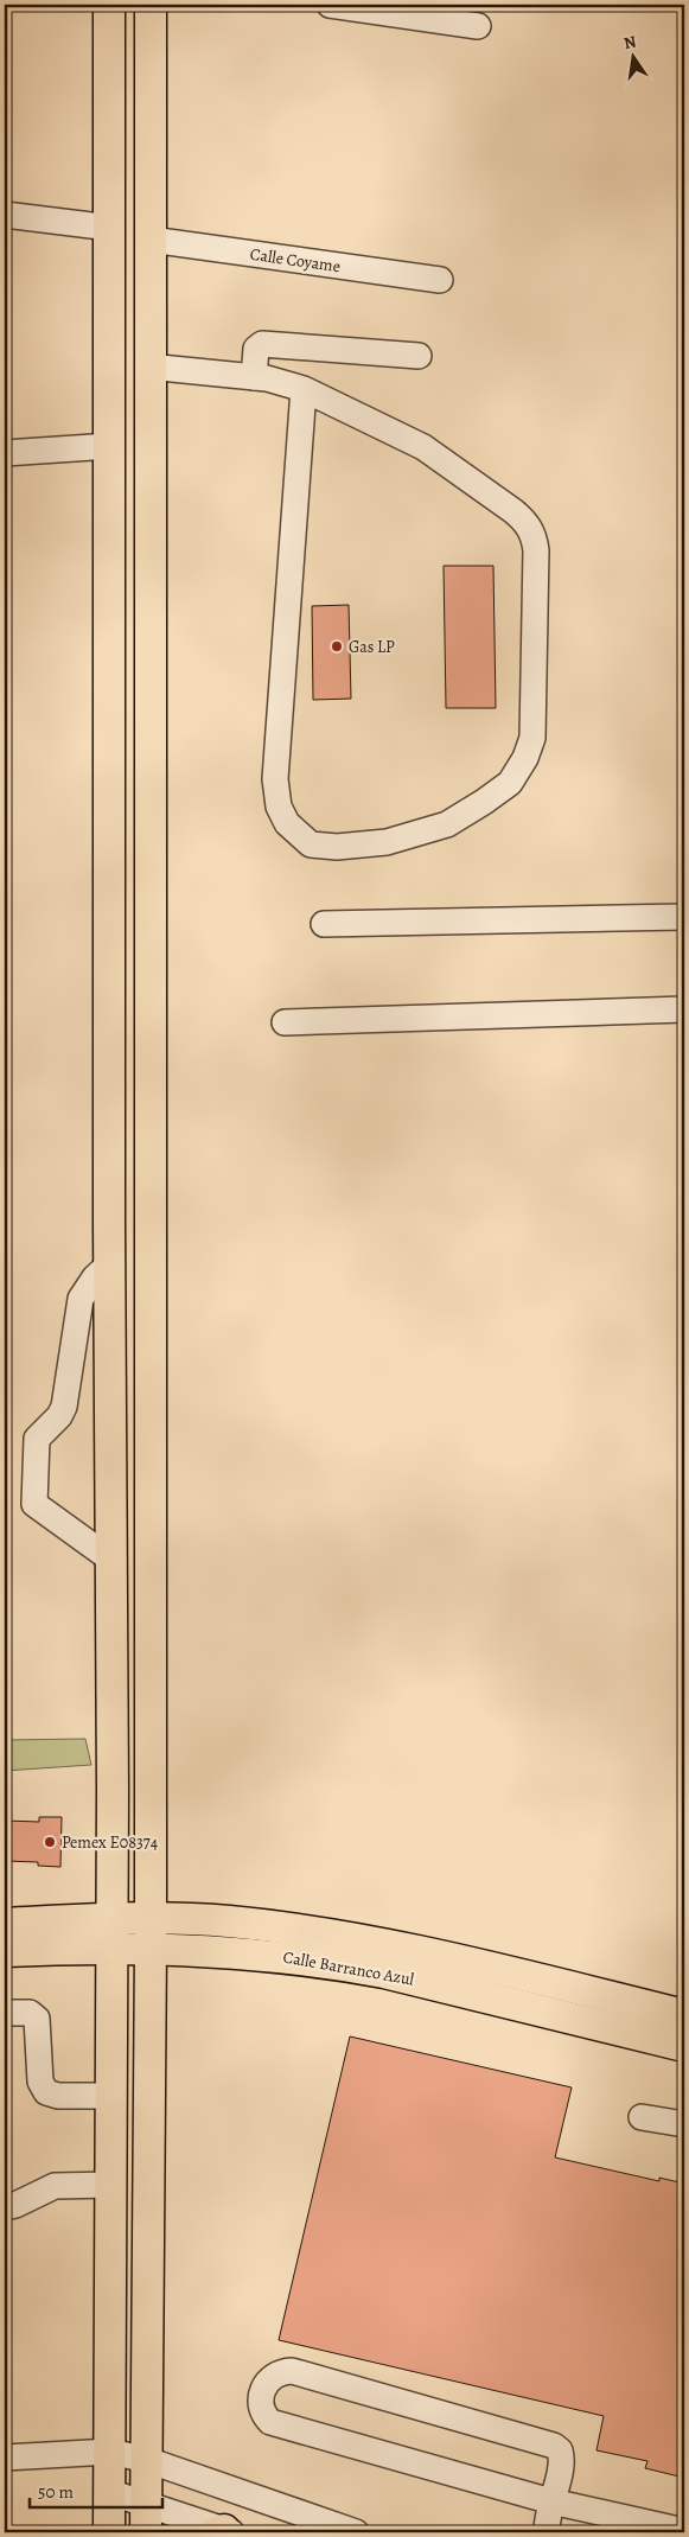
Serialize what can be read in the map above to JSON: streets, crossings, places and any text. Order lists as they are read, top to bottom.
{
  "streets": {
    "main road": ["Calle Barranco Azul"],
    "street": ["Calle Coyame"]
  },
  "places": ["Gas LP", "Pemex E08374"],
  "scale_bar": "50 m",
  "north": "top"
}
